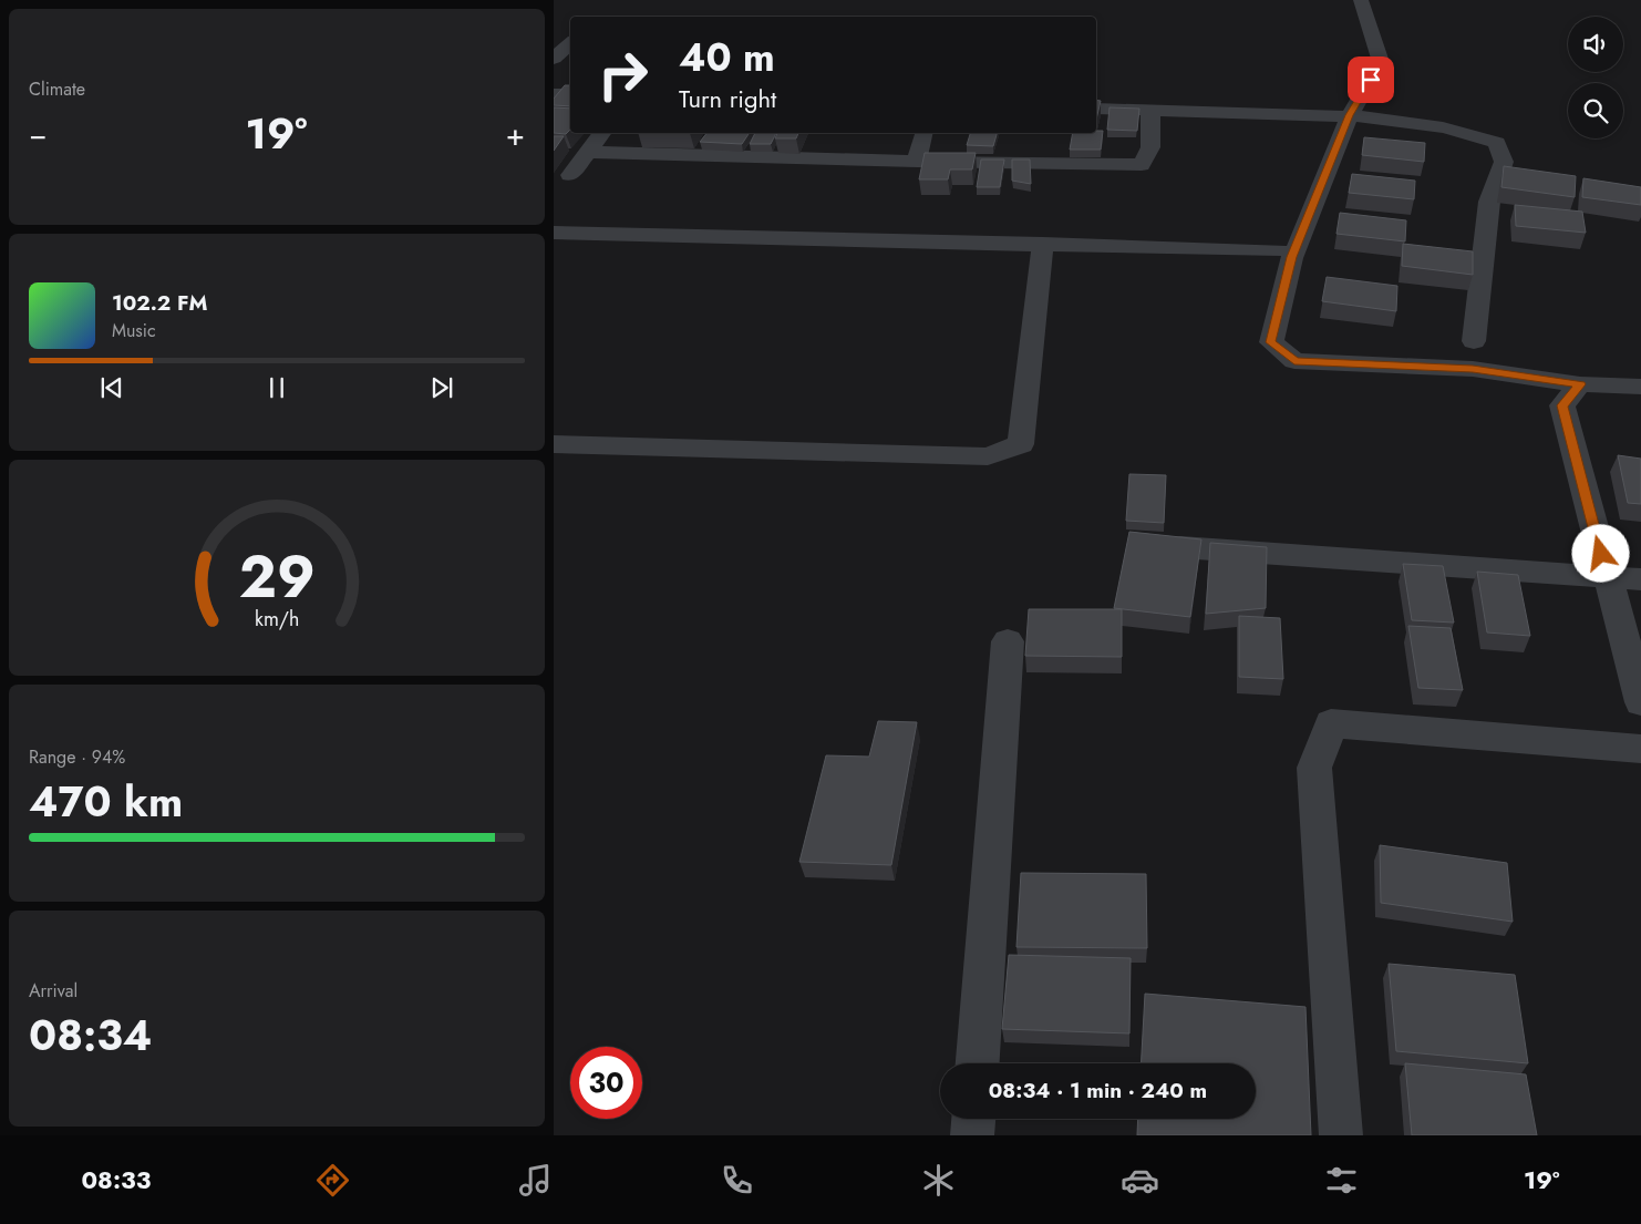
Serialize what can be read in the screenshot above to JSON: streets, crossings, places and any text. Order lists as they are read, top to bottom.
{
  "page": {
    "tile": [
      "Climate",
      ["Range · 94%", "470 km"],
      ["Arrival", "08:34"]
    ],
    "turn": ["40 m", "Turn right"],
    "heat": ["−", "19°", "+"],
    "song": ["102.2 FM", "Music"],
    "limit": "30",
    "trip": "08:34 · 1 min · 240 m",
    "tabs": ["08:33", "19°"],
    "gauge": ["29", "km/h"]
  }
}
